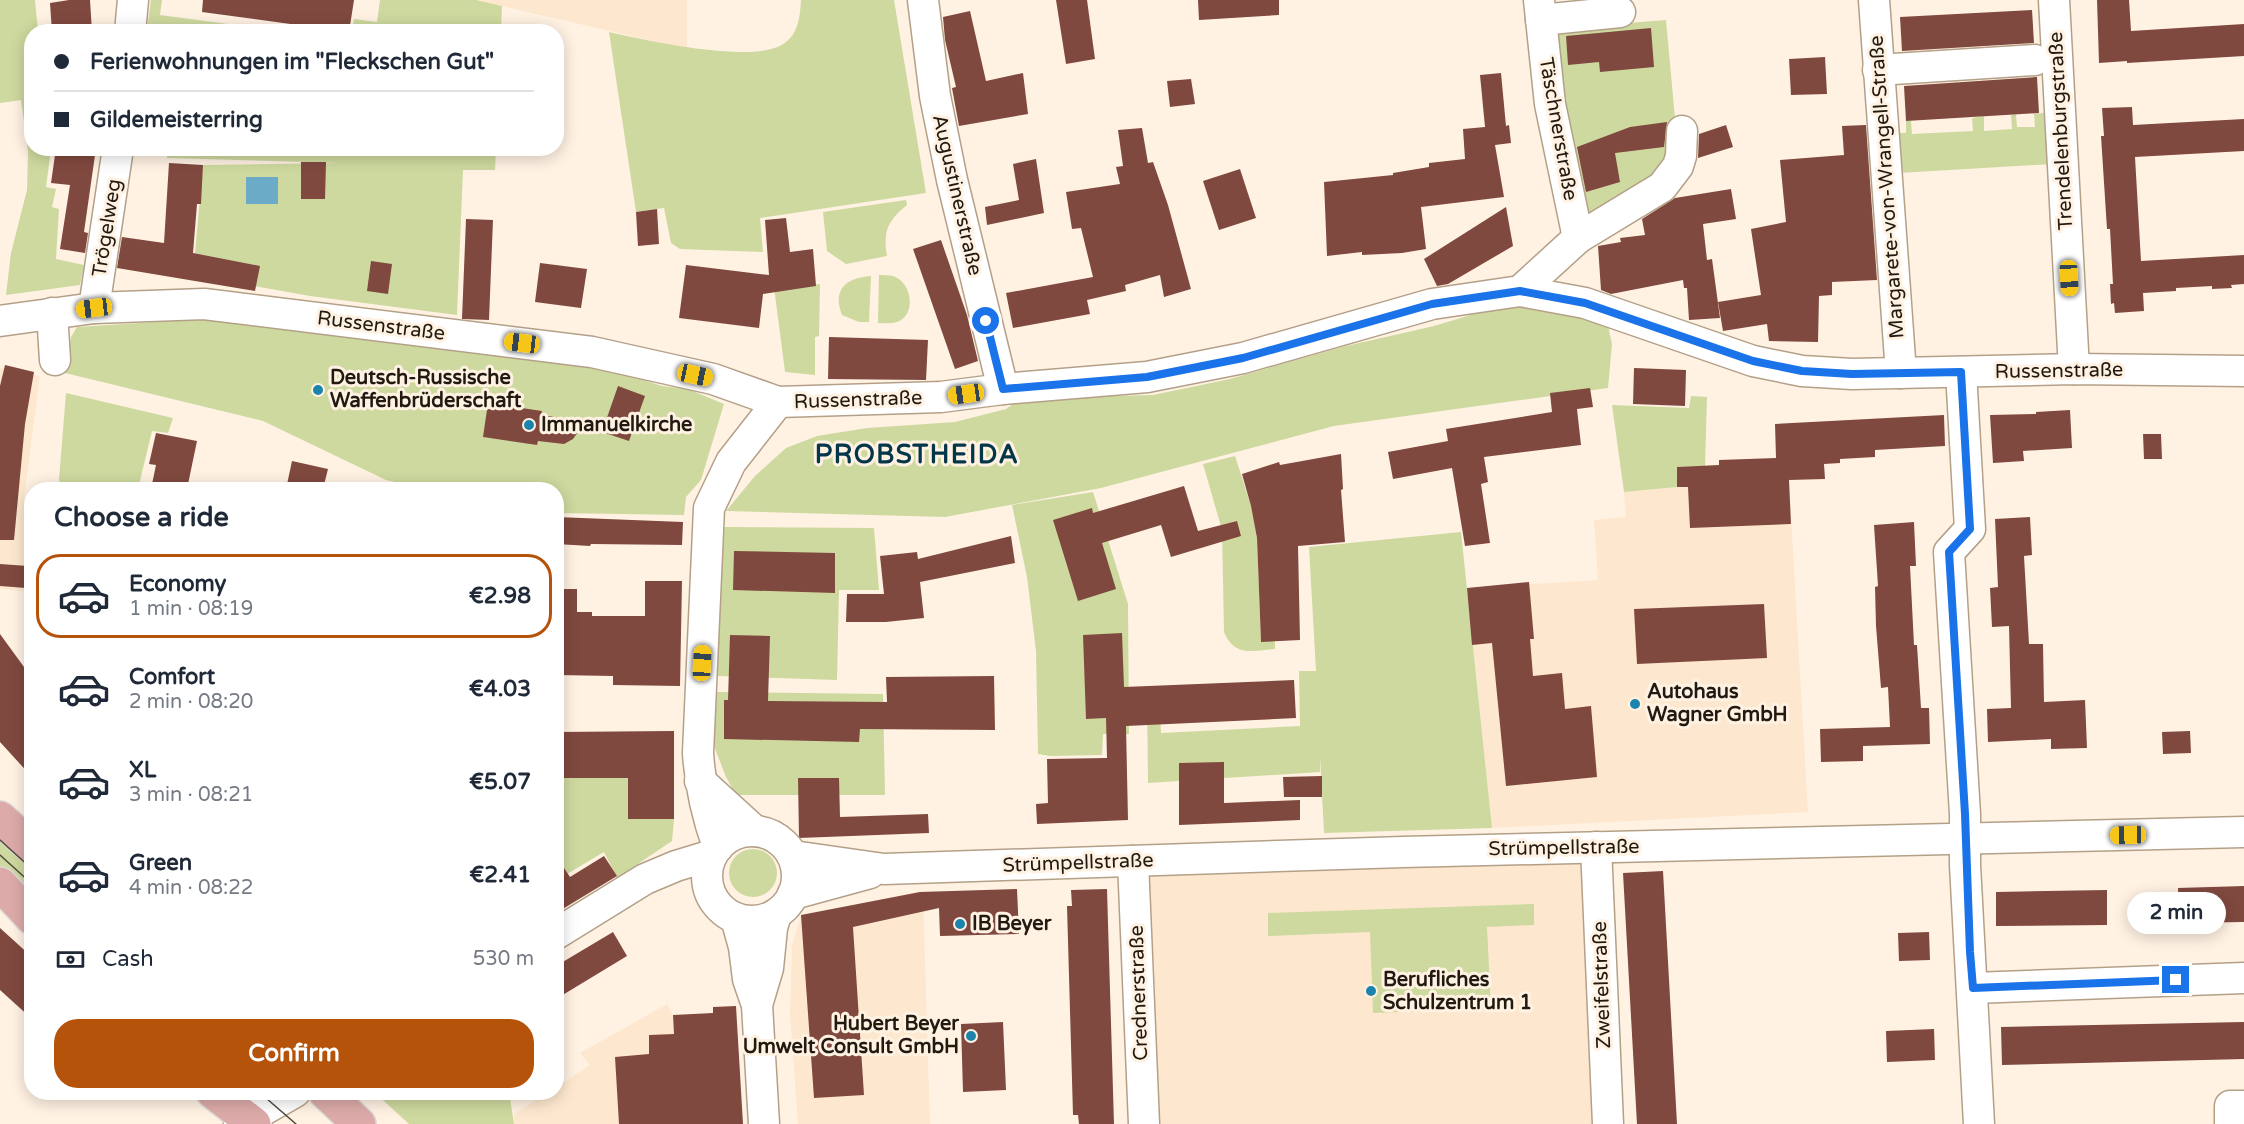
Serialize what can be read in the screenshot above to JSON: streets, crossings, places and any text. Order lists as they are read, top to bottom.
{
  "streets": {
    "street": [
      "Täschnerstraße",
      "Trendelenburgstraße",
      "Margarete-von-Wrangell-Straße",
      "Augustinerstraße",
      "Trögelweg",
      "Russenstraße",
      "Strümpellstraße",
      "Zweifelstraße",
      "Crednerstraße"
    ]
  },
  "crossings": [
    ["Trendelenburgstraße", "Russenstraße"],
    ["Margarete-von-Wrangell-Straße", "Russenstraße"],
    ["Augustinerstraße", "Russenstraße"],
    ["Trögelweg", "Russenstraße"],
    ["Strümpellstraße", "Zweifelstraße"],
    ["Strümpellstraße", "Crednerstraße"]
  ],
  "districts": ["PROBSTHEIDA"],
  "places": [
    "Deutsch-Russische Waffenbrüderschaft",
    "Immanuelkirche",
    "Autohaus Wagner GmbH",
    "IB Beyer",
    "Berufliches Schulzentrum 1",
    "Hubert Beyer Umwelt Consult GmbH"
  ],
  "page": {
    "banner": ["Ferienwohnungen im \"Fleckschen Gut\"", "Gildemeisterring"],
    "heading": "Choose a ride",
    "list": [
      {
        "name": "Economy",
        "note": "1 min · 08:19",
        "value": "€2.98"
      },
      {
        "name": "Comfort",
        "note": "2 min · 08:20",
        "value": "€4.03"
      },
      {
        "name": "XL",
        "note": "3 min · 08:21",
        "value": "€5.07"
      },
      {
        "name": "Green",
        "note": "4 min · 08:22",
        "value": "€2.41"
      }
    ],
    "bubble": "2 min",
    "pay": ["Cash", "530 m"],
    "buttons": "Confirm"
  }
}
